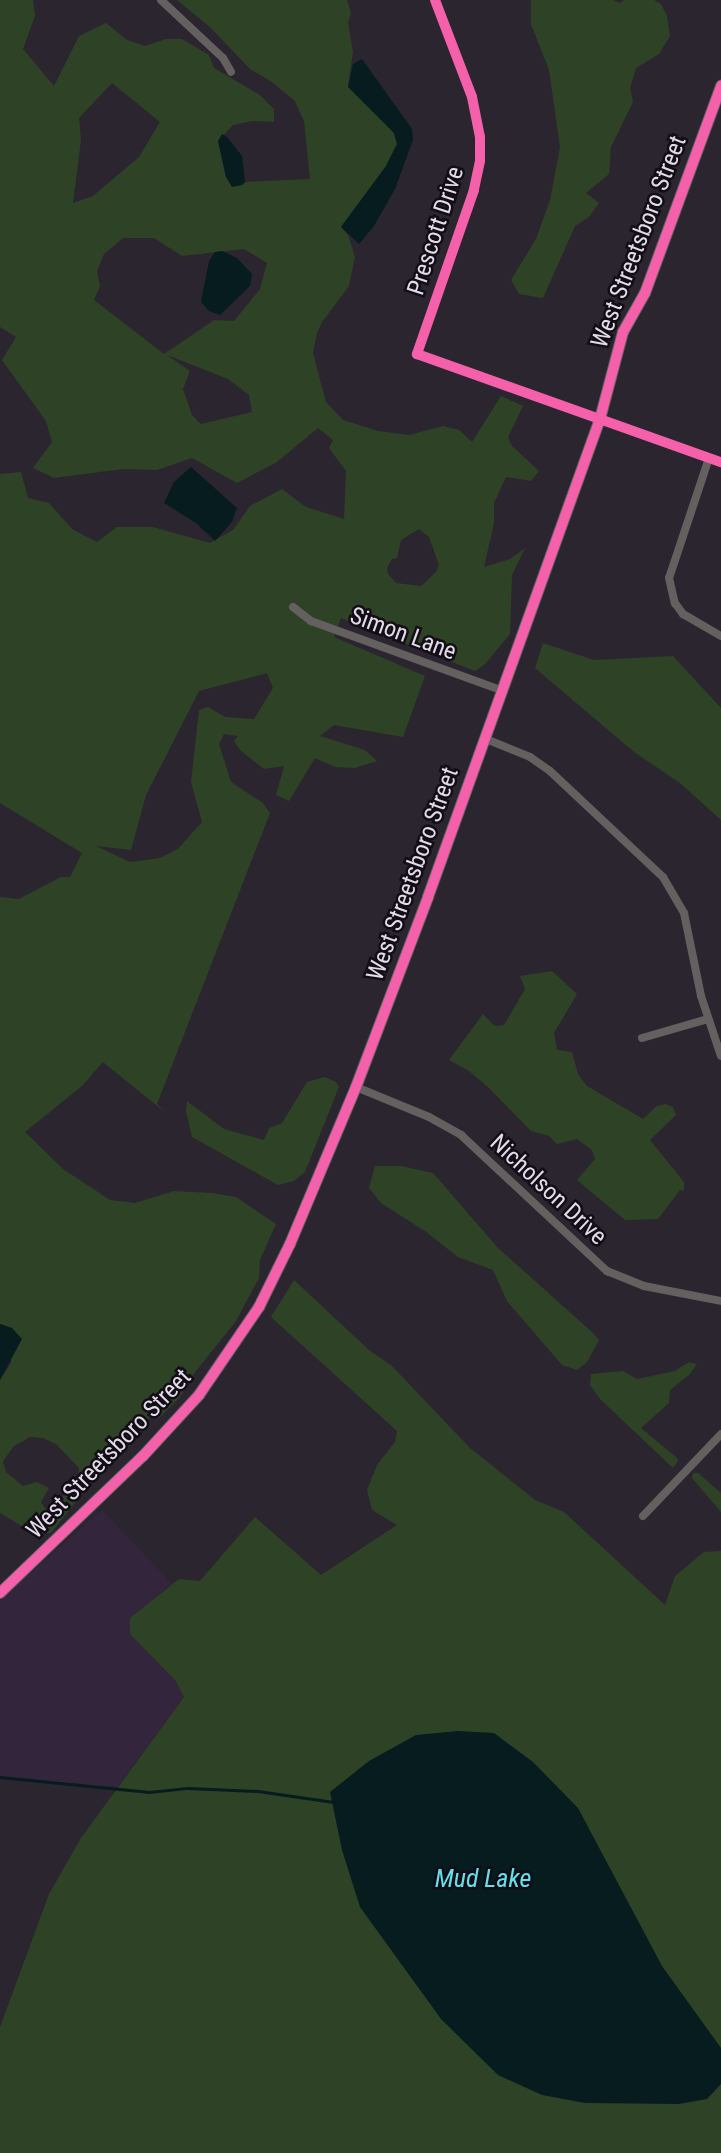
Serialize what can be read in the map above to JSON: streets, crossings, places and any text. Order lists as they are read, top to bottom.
{
  "streets": {
    "main road": ["West Streetsboro Street"],
    "street": ["Prescott Drive", "Simon Lane", "Nicholson Drive"]
  },
  "crossings": [
    ["Prescott Drive", "West Streetsboro Street"],
    ["West Streetsboro Street", "Simon Lane"],
    ["West Streetsboro Street", "Nicholson Drive"]
  ],
  "water": ["Mud Lake"]
}
